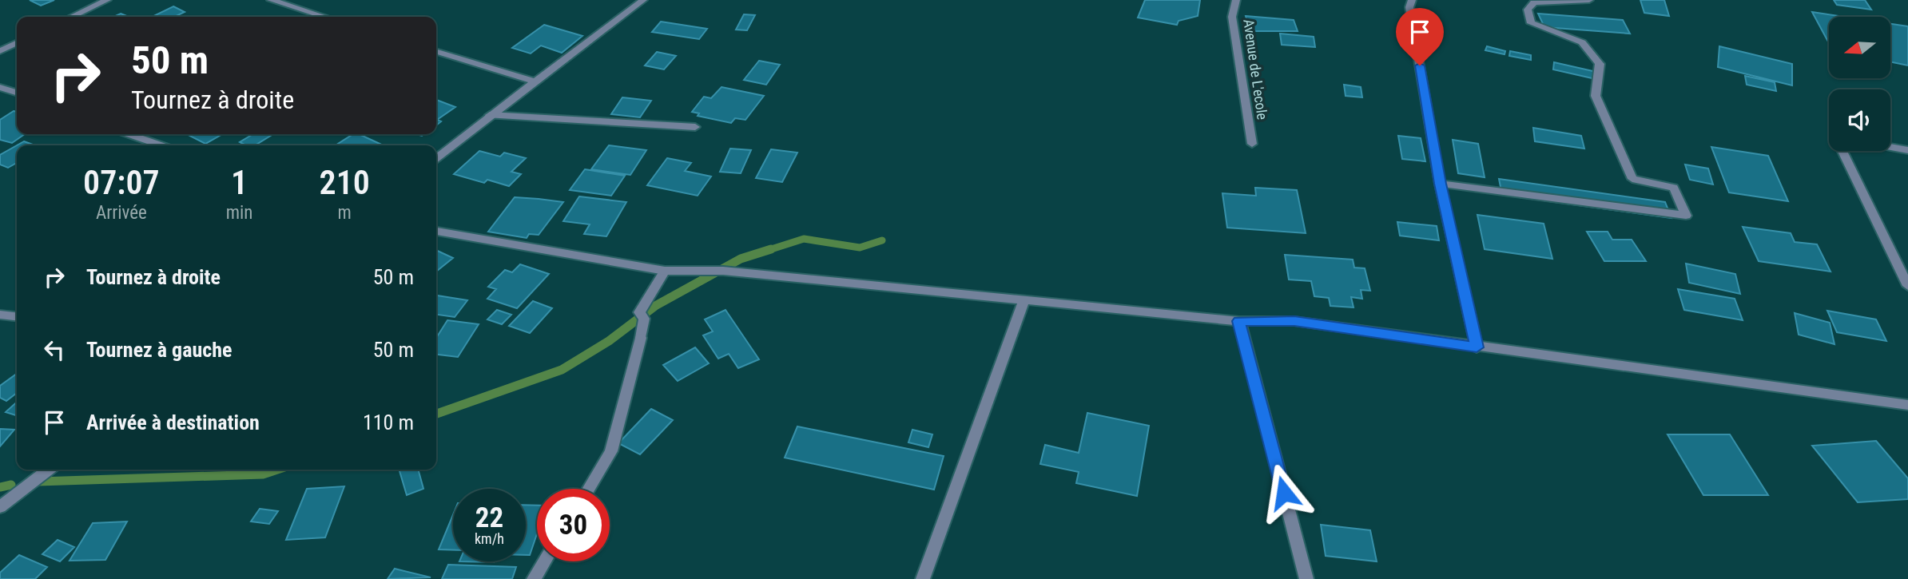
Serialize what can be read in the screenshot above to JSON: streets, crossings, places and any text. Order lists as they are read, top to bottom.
{
  "streets": {
    "street": ["Avenue de L'ecole"]
  },
  "north": "left",
  "page": {
    "turn": ["50 m", "Tournez à droite"],
    "eta": [
      "07:07",
      "Arrivée",
      "1",
      "min",
      "210",
      "m"
    ],
    "list": [
      {
        "name": "Tournez à droite",
        "value": "50 m"
      },
      {
        "name": "Tournez à gauche",
        "value": "50 m"
      },
      {
        "name": "Arrivée à destination",
        "value": "110 m"
      }
    ],
    "speed": "22 km/h",
    "limit": "30"
  }
}
